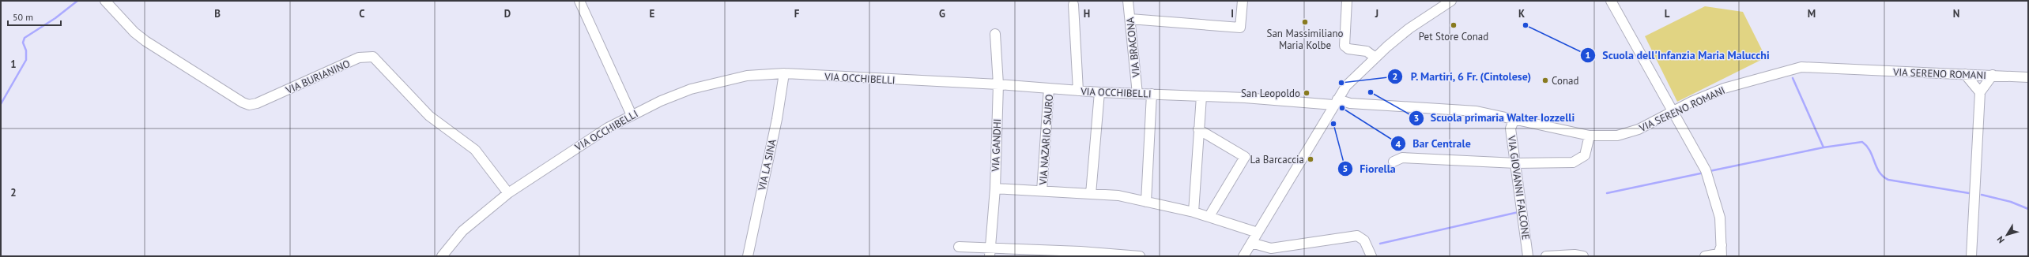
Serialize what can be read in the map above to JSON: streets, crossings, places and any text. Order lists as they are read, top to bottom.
{
  "streets": {
    "street": [
      "VIA BRACONA",
      "VIA SERENO ROMANI",
      "VIA BURIANINO",
      "VIA OCCHIBELLI",
      "VIA NAZARIO SAURO",
      "VIA GANDHI",
      "VIA LA SINA",
      "VIA GIOVANNI FALCONE"
    ]
  },
  "crossings": [
    ["VIA BRACONA", "VIA OCCHIBELLI"],
    ["VIA SERENO ROMANI", "VIA OCCHIBELLI"],
    ["VIA SERENO ROMANI", "VIA GIOVANNI FALCONE"],
    ["VIA BURIANINO", "VIA OCCHIBELLI"],
    ["VIA OCCHIBELLI", "VIA NAZARIO SAURO"],
    ["VIA OCCHIBELLI", "VIA GANDHI"],
    ["VIA OCCHIBELLI", "VIA LA SINA"]
  ],
  "places": [
    "San Massimiliano Maria Kolbe",
    "Pet Store Conad",
    "Scuola dell'Infanzia Maria Malucchi",
    "Conad",
    "P. Martiri, 6 Fr. (Cintolese)",
    "Scuola primaria Walter Iozzelli",
    "San Leopoldo",
    "Bar Centrale",
    "Fiorella",
    "La Barcaccia"
  ],
  "scale_bar": "50 m",
  "north": "bottom left",
  "grid": {
    "columns": [
      "B",
      "C",
      "D",
      "E",
      "F",
      "G",
      "H",
      "I",
      "J",
      "K",
      "L",
      "M",
      "N"
    ],
    "rows": ["1", "2"]
  }
}
